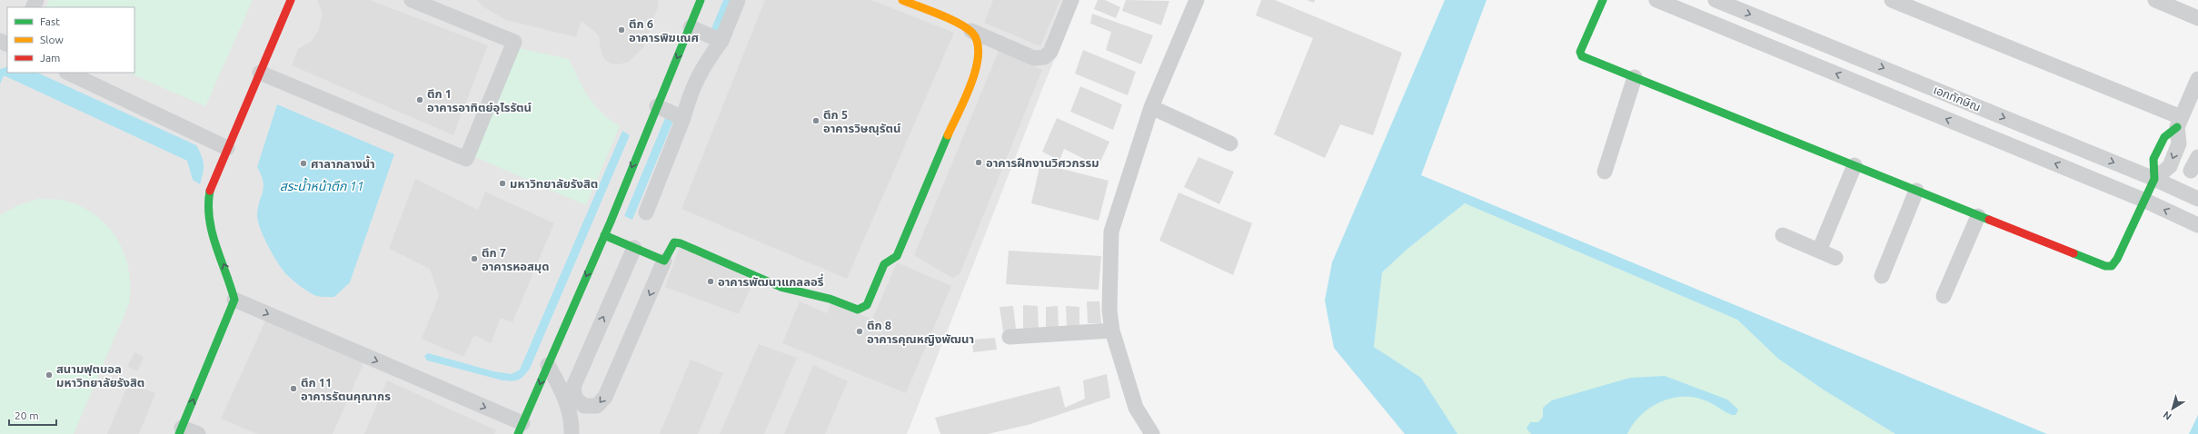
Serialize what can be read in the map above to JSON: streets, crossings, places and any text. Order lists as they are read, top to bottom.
{
  "streets": {
    "street": ["เอกทักษิณ"]
  },
  "water": ["สระน้ำหน้าตึก 11"],
  "places": [
    "ตึก 6 อาคารพิฆเณศ",
    "ตึก 1 อาคารอาทิตย์อุไรรัตน์",
    "ตึก 5 อาคารวิษณุรัตน์",
    "อาคารฝึกงานวิศวกรรม",
    "ศาลากลางน้ำ",
    "มหาวิทยาลัยรังสิต",
    "ตึก 7 อาคารหอสมุด",
    "อาคารพัฒนาแกลลอรี่",
    "ตึก 8 อาคารคุณหญิงพัฒนา",
    "สนามฟุตบอล มหาวิทยาลัยรังสิต",
    "ตึก 11 อาคารรัตนคุณากร"
  ],
  "legend": ["Fast", "Slow", "Jam"],
  "scale_bar": "20 m",
  "north": "bottom left"
}
